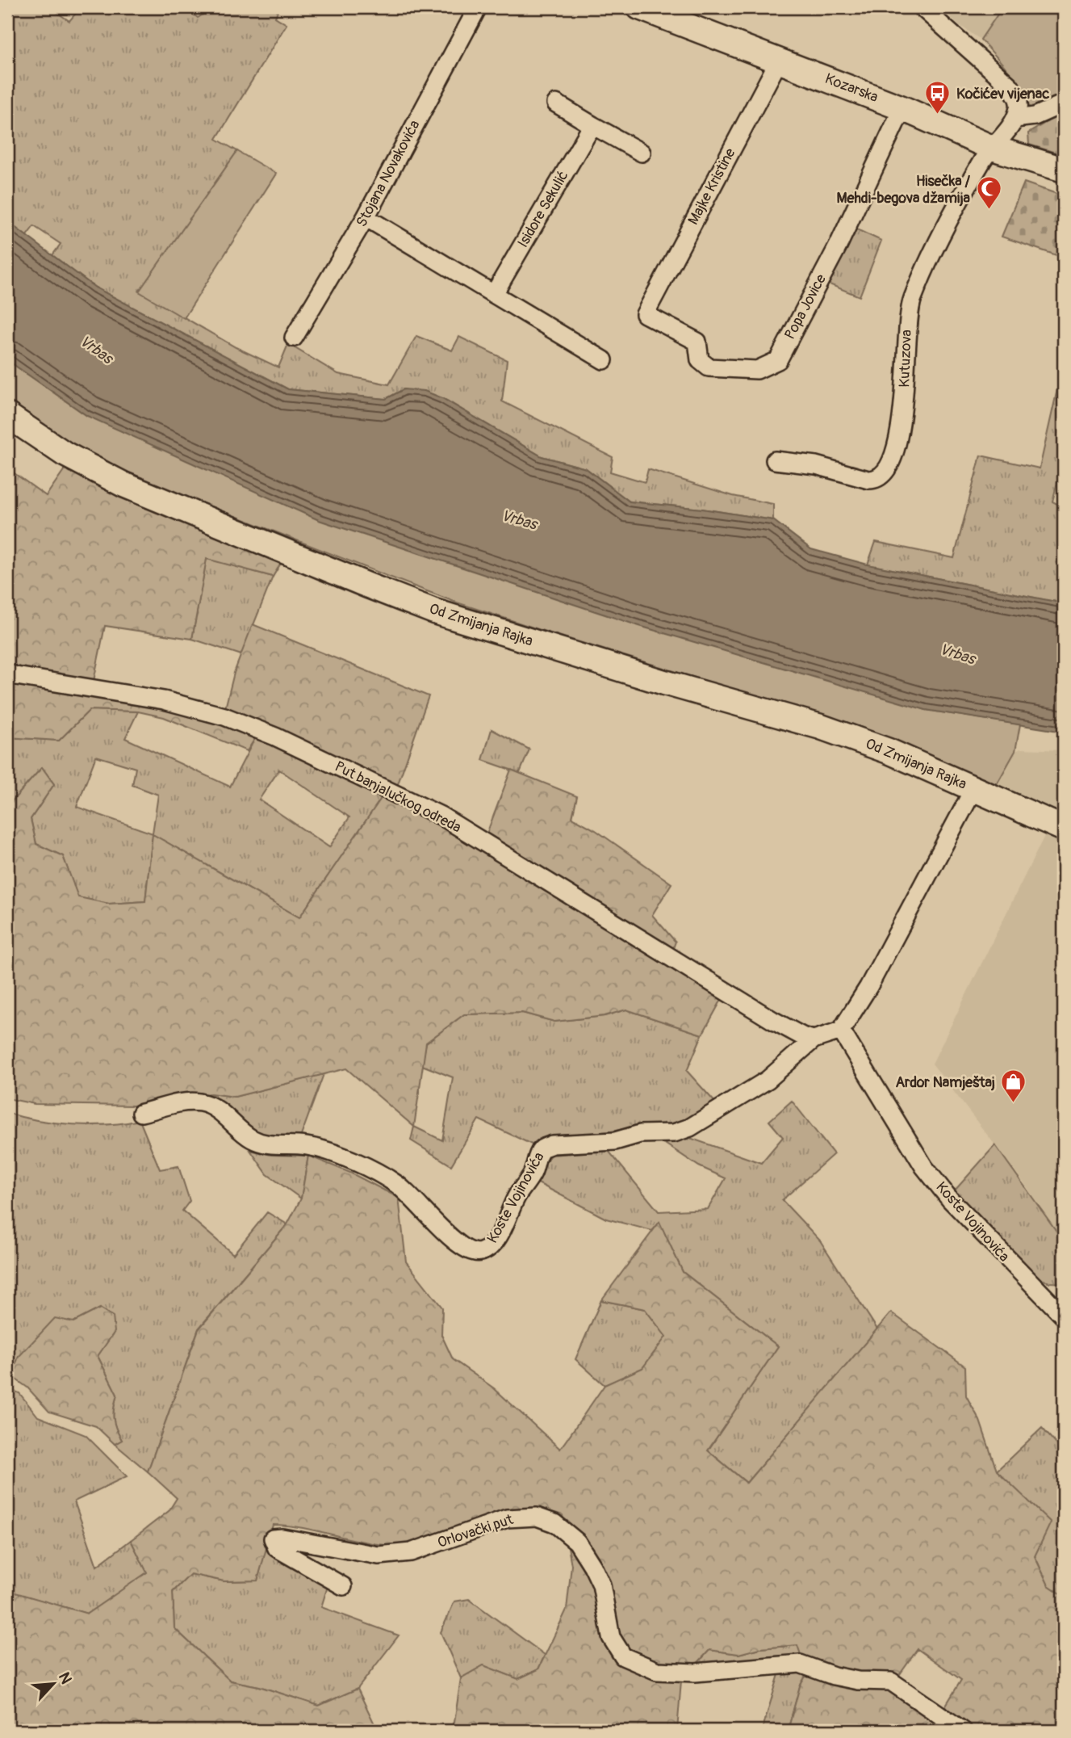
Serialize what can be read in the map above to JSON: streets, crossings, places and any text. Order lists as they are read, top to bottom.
{
  "streets": {
    "street": [
      "Kozarska",
      "Stojana Novakovića",
      "Majke Kristine",
      "Isidore Sekulić",
      "Popa Jovice",
      "Kutuzova",
      "Od Zmijanja Rajka",
      "Put banjalučkog odreda",
      "Koste Vojinovića",
      "Orlovački put"
    ]
  },
  "crossings": [
    ["Kozarska", "Majke Kristine"],
    ["Kozarska", "Popa Jovice"],
    ["Kozarska", "Kutuzova"],
    ["Majke Kristine", "Popa Jovice"],
    ["Put banjalučkog odreda", "Koste Vojinovića"]
  ],
  "water": ["Vrbas"],
  "places": {
    "bus stop": ["Kočićev vijenac"],
    "mosque": ["Hisečka / Mehdi-begova džamija"],
    "shop": ["Ardor Namještaj"]
  },
  "north": "top right"
}
